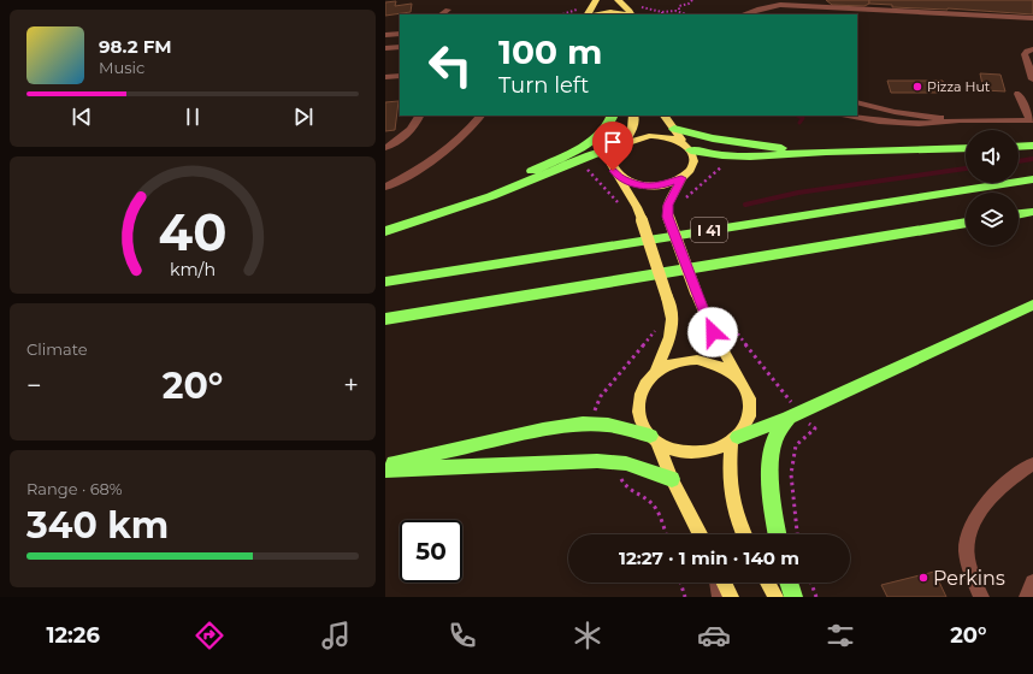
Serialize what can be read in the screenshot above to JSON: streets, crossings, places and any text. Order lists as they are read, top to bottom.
{
  "streets": {
    "highway": ["I 41"]
  },
  "places": ["Pizza Hut", "Perkins"],
  "page": {
    "turn": ["100 m", "Turn left"],
    "song": ["98.2 FM", "Music"],
    "tile": [
      "Climate",
      ["Range · 68%", "340 km"]
    ],
    "heat": ["−", "20°", "+"],
    "limit": "50",
    "trip": "12:27 · 1 min · 140 m",
    "tabs": ["12:26", "20°"],
    "gauge": ["40", "km/h"]
  }
}
